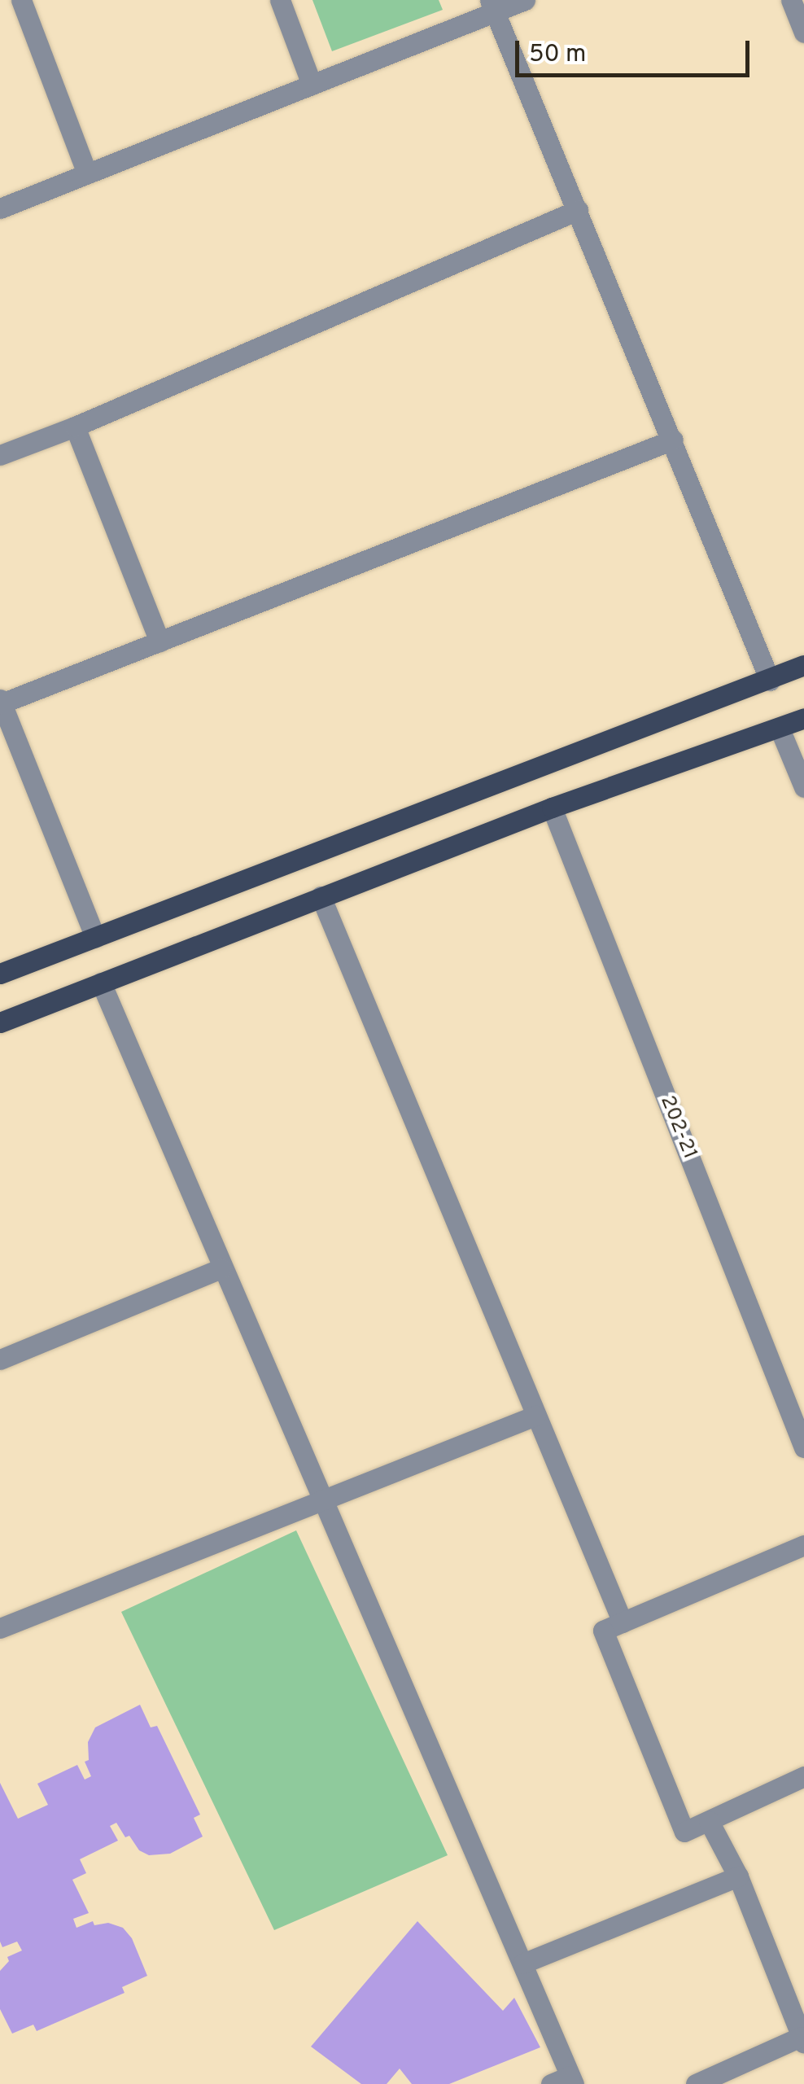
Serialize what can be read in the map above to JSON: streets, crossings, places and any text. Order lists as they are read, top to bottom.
{
  "streets": {
    "street": ["202-21"]
  },
  "scale_bar": "50 m"
}
